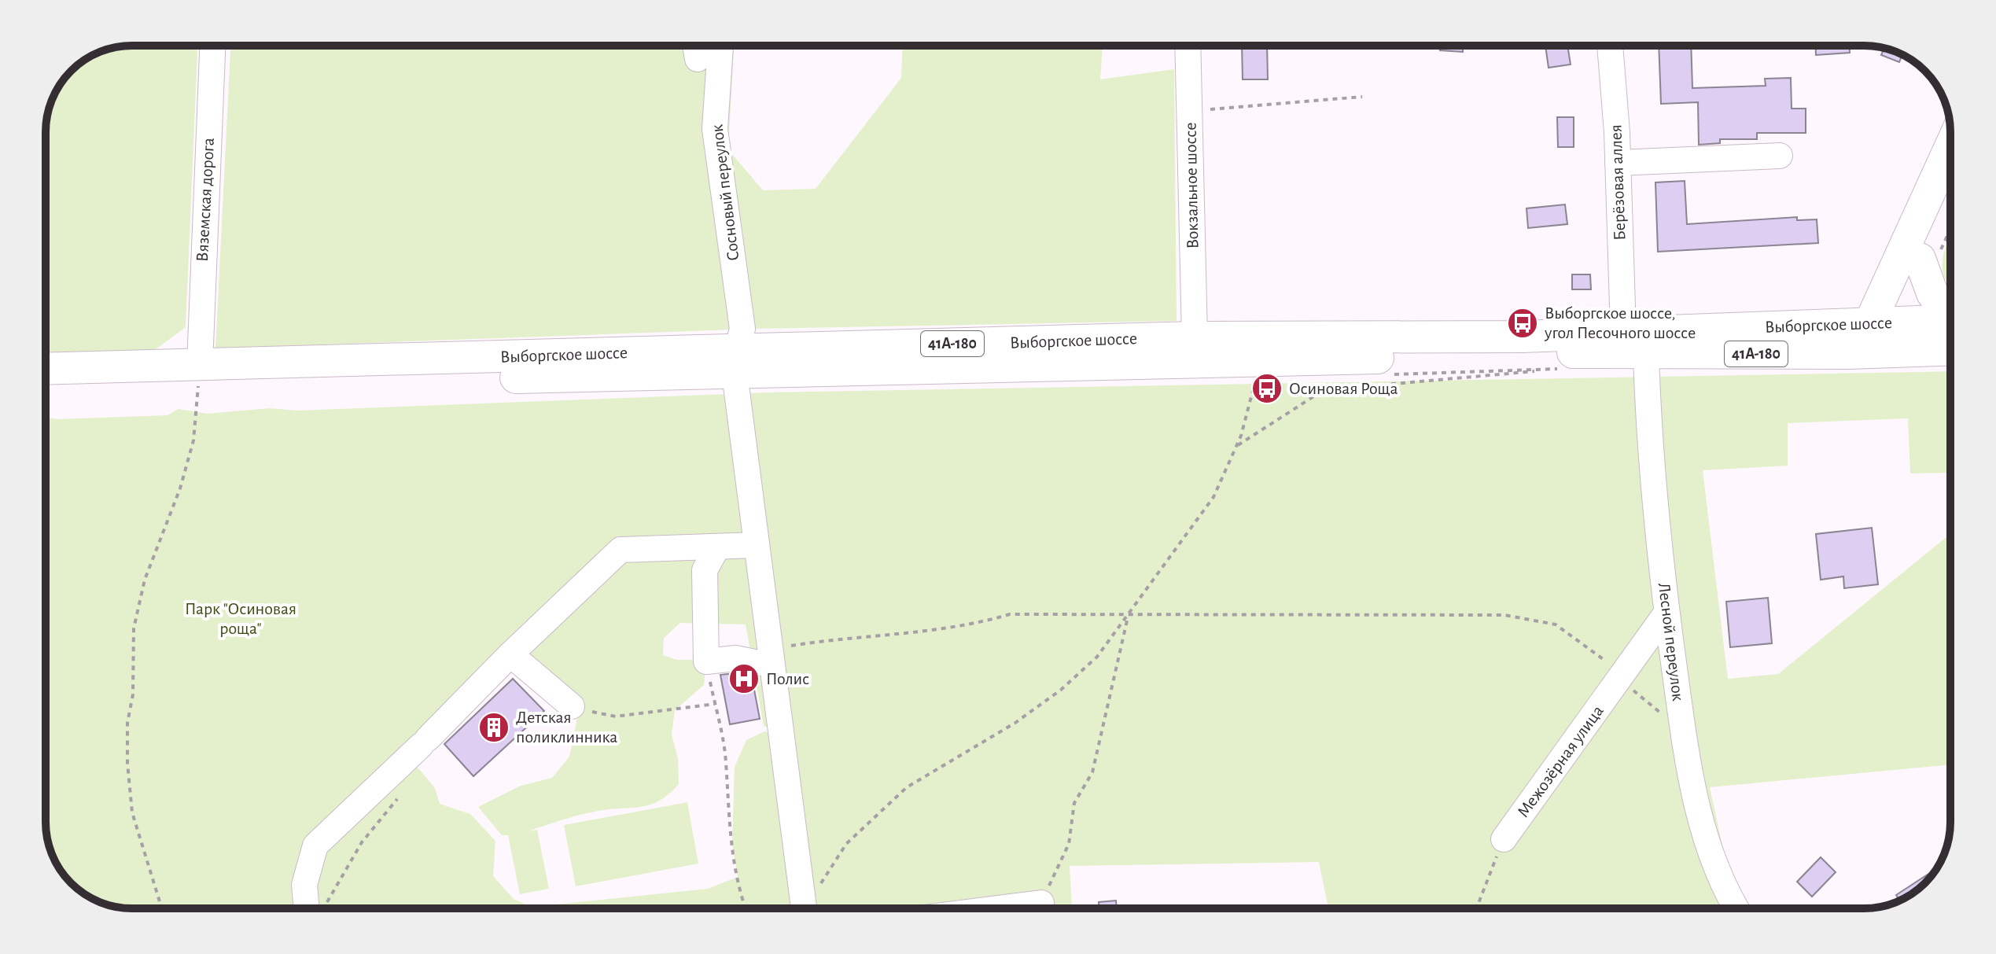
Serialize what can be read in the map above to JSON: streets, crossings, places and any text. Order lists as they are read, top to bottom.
{
  "streets": {
    "main road": ["Выборгское шоссе", "41А-180"],
    "street": [
      "Берёзовая аллея",
      "Вокзальное шоссе",
      "Сосновый переулок",
      "Вяземская дорога",
      "Лесной переулок",
      "Межозёрная улица"
    ]
  },
  "crossings": [
    ["Берёзовая аллея", "Выборгское шоссе"],
    ["Вокзальное шоссе", "Выборгское шоссе"],
    ["Сосновый переулок", "Выборгское шоссе"],
    ["Вяземская дорога", "Выборгское шоссе"],
    ["Выборгское шоссе", "Лесной переулок"],
    ["Лесной переулок", "Межозёрная улица"]
  ],
  "parks": ["Парк \"Осиновая роща\""],
  "places": {
    "bus stop": ["Выборгское шоссе, угол Песочного шоссе", "Осиновая Роща"],
    "hospital": ["Полис"],
    "building": ["Детская поликлинника"]
  }
}
